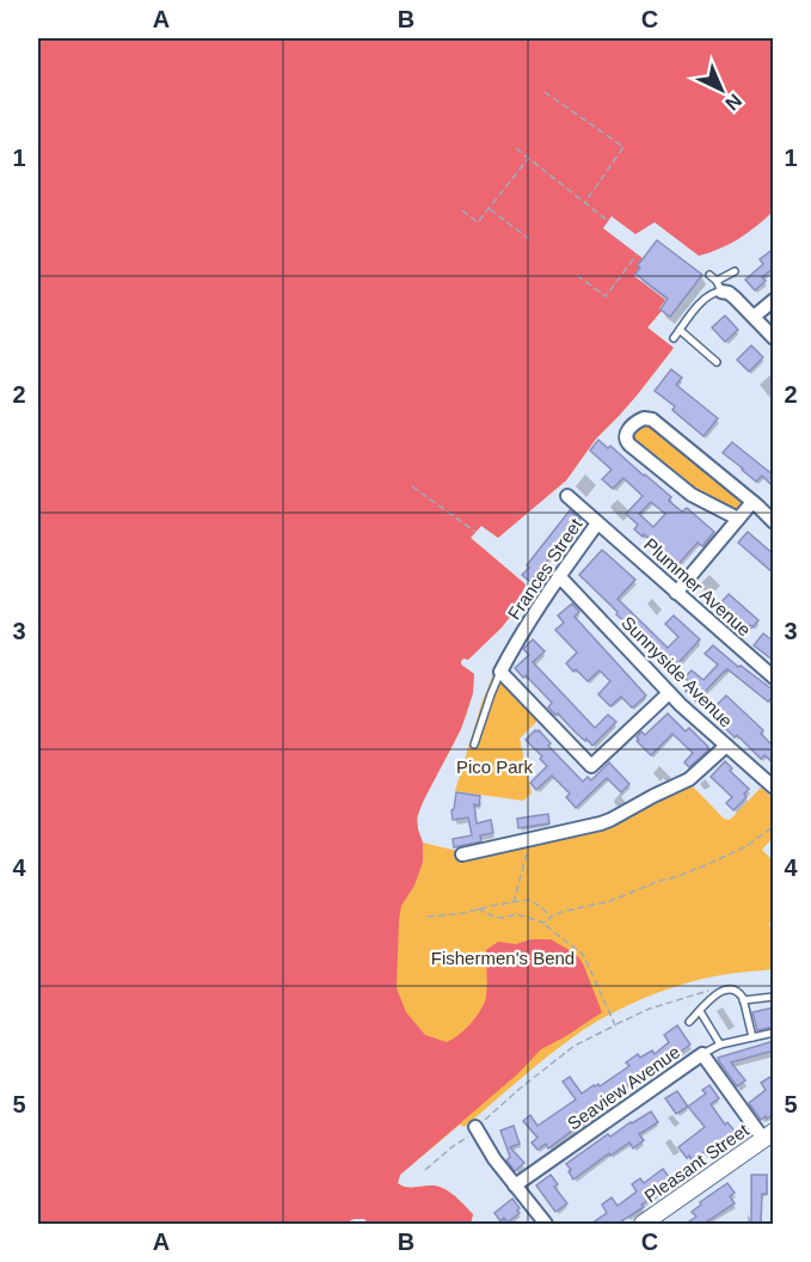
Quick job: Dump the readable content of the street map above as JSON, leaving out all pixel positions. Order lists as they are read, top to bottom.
{
  "streets": {
    "main road": ["Pleasant Street"],
    "street": [
      "Frances Street",
      "Plummer Avenue",
      "Sunnyside Avenue",
      "Seaview Avenue"
    ]
  },
  "crossings": [
    ["Frances Street", "Plummer Avenue"],
    ["Frances Street", "Sunnyside Avenue"],
    ["Seaview Avenue", "Pleasant Street"]
  ],
  "parks": ["Pico Park", "Fishermen's Bend"],
  "north": "bottom right",
  "grid": {
    "columns": ["A", "B", "C"],
    "rows": [
      "1",
      "2",
      "3",
      "4",
      "5"
    ]
  }
}
